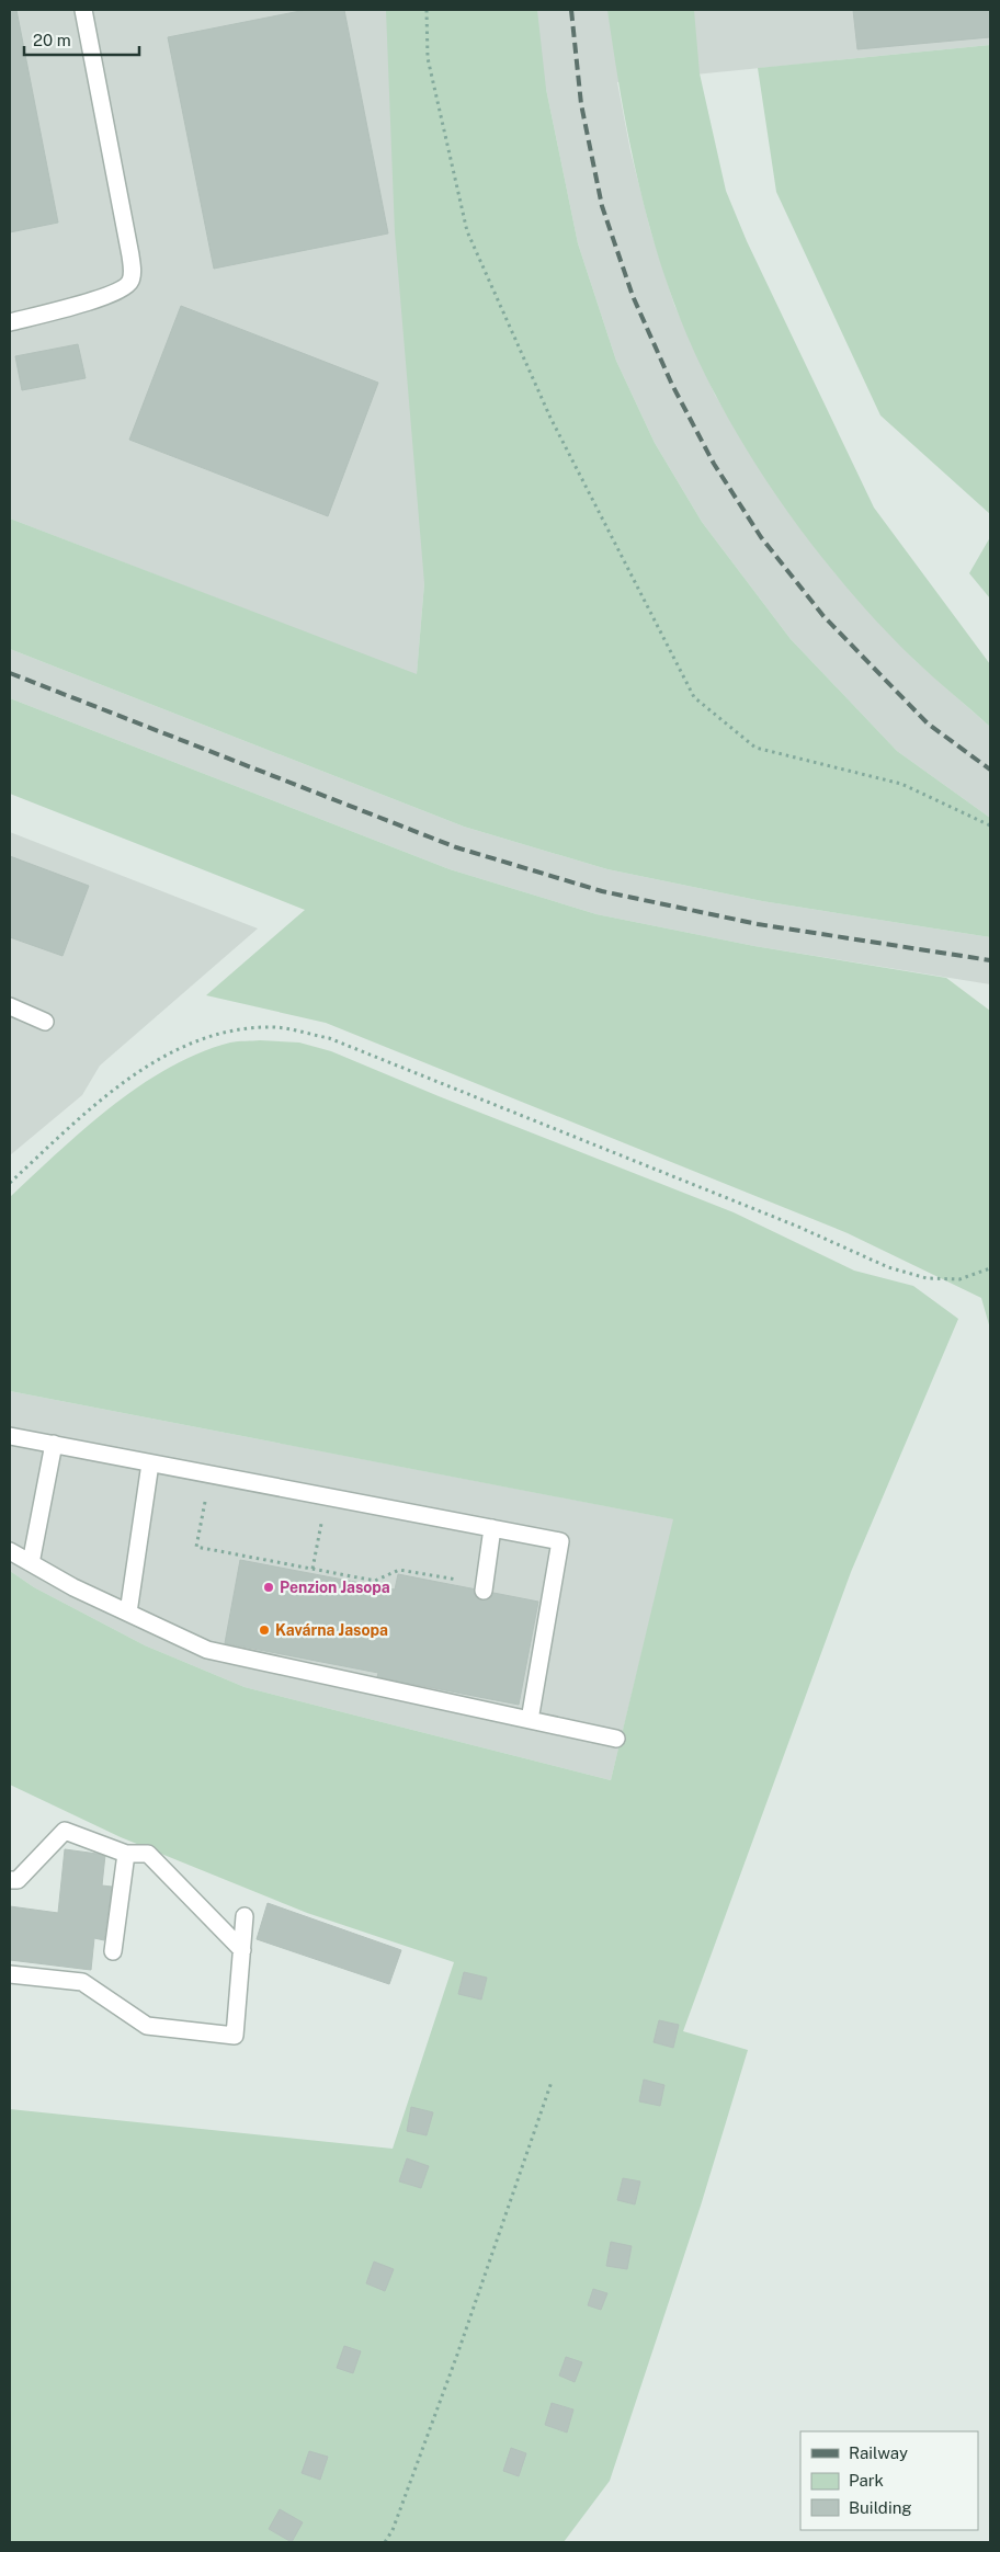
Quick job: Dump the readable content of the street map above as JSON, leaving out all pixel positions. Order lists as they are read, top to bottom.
{
  "places": ["Penzion Jasopa", "Kavárna Jasopa"],
  "legend": ["Railway", "Park", "Building"],
  "scale_bar": "20 m"
}
